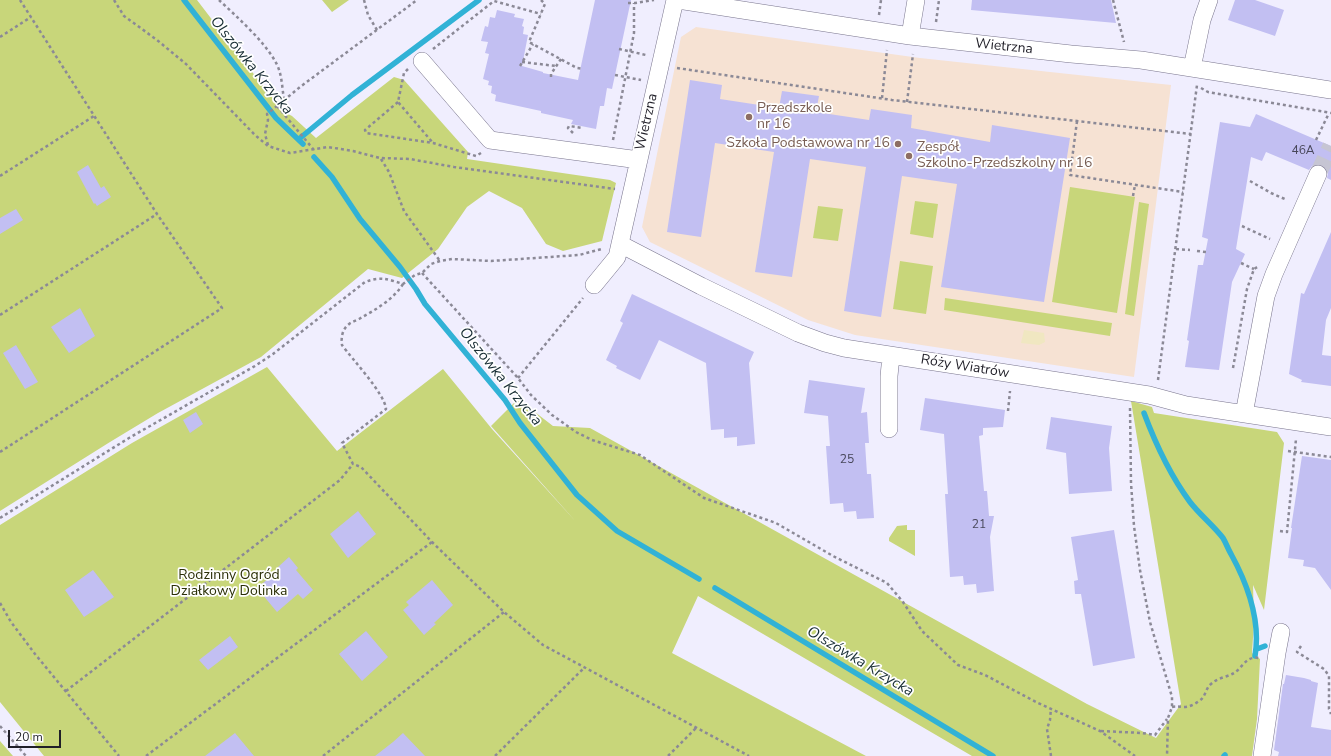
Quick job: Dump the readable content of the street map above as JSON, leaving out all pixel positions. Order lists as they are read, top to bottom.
{
  "streets": {
    "street": ["Wietrzna", "Róży Wiatrów"]
  },
  "crossings": [
    ["Wietrzna", "Róży Wiatrów"]
  ],
  "water": ["Olszówka Krzycka"],
  "parks": ["Rodzinny Ogród Działkowy Dolinka"],
  "places": ["Przedszkole nr 16", "Szkoła Podstawowa nr 16", "Zespół Szkolno-Przedszkolny nr 16"],
  "house_numbers": ["46A", "25", "21"],
  "scale_bar": "20 m"
}
